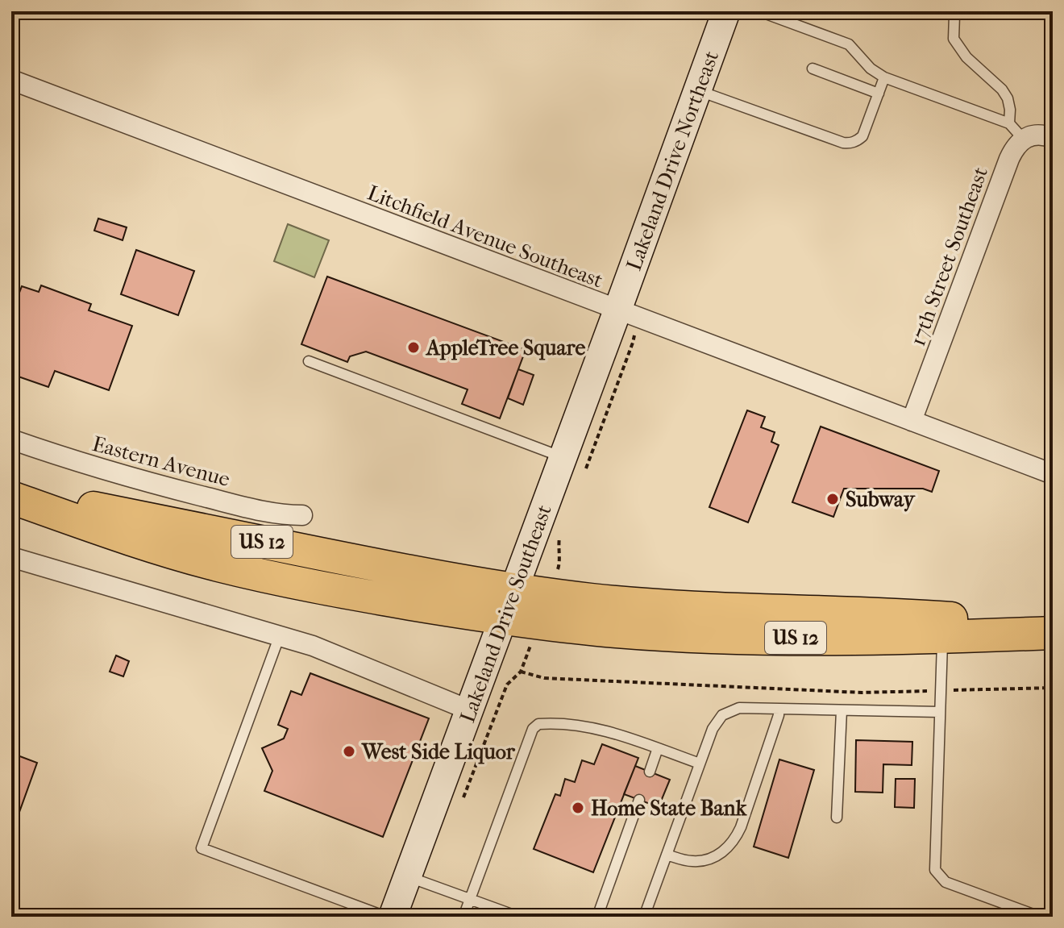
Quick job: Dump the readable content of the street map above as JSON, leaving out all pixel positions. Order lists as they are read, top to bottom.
{
  "streets": {
    "highway": ["US 12"],
    "main road": ["Lakeland Drive Northeast", "Lakeland Drive Southeast"],
    "street": ["Litchfield Avenue Southeast", "17th Street Southeast", "Eastern Avenue"]
  },
  "crossings": [
    ["Lakeland Drive Northeast", "Litchfield Avenue Southeast"],
    ["Lakeland Drive Northeast", "Lakeland Drive Southeast"],
    ["Litchfield Avenue Southeast", "17th Street Southeast"],
    ["Litchfield Avenue Southeast", "Lakeland Drive Southeast"],
    ["US 12", "Lakeland Drive Southeast"]
  ],
  "places": [
    "AppleTree Square",
    "Subway",
    "West Side Liquor",
    "Home State Bank"
  ]
}
